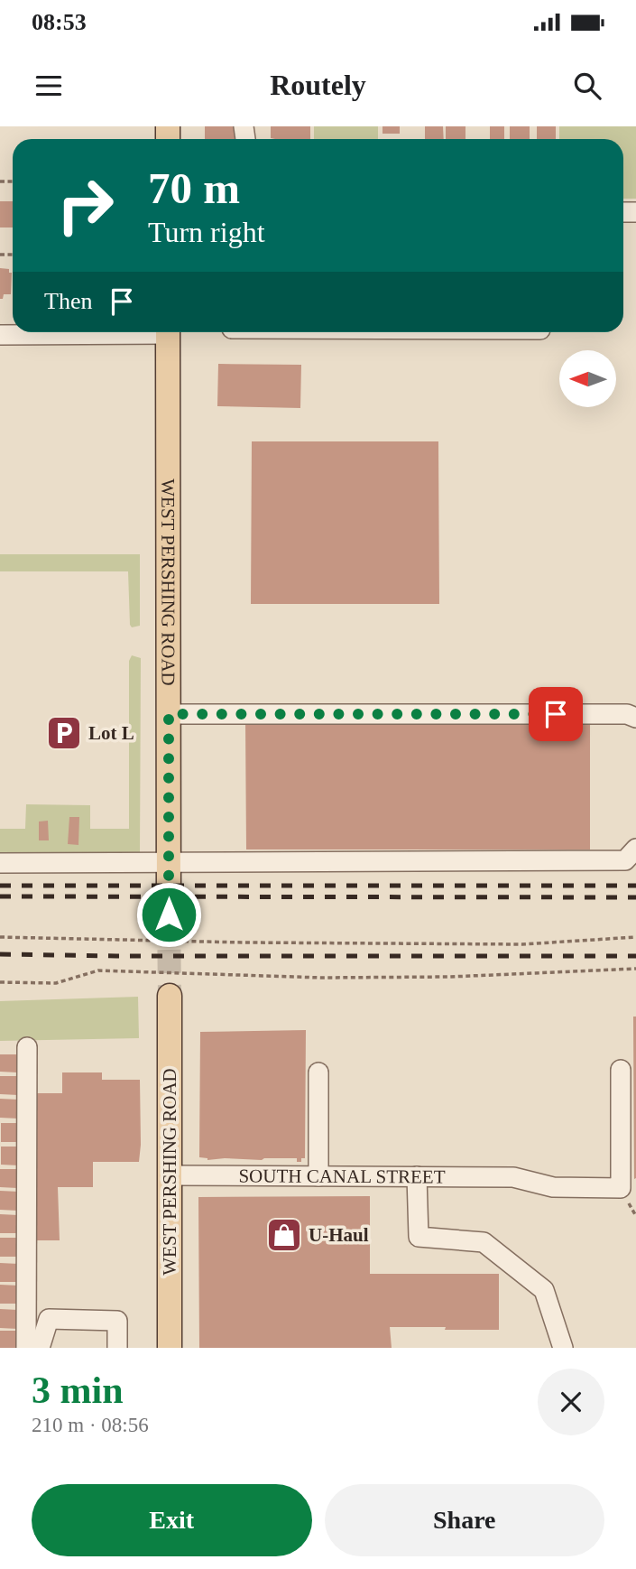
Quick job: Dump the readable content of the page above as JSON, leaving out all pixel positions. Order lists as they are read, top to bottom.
{
  "streets": {
    "main road": ["WEST PERSHING ROAD"],
    "street": ["SOUTH CANAL STREET"]
  },
  "crossings": [
    ["WEST PERSHING ROAD", "SOUTH CANAL STREET"]
  ],
  "places": {
    "parking": ["Lot L"],
    "shop": ["U-Haul"]
  },
  "north": "left",
  "page": {
    "status": "08:53",
    "header": "Routely",
    "turn": ["70 m", "Turn right"],
    "then": "Then",
    "heading": ["3 min", "210 m · 08:56"],
    "buttons": ["Exit", "Share"]
  }
}
